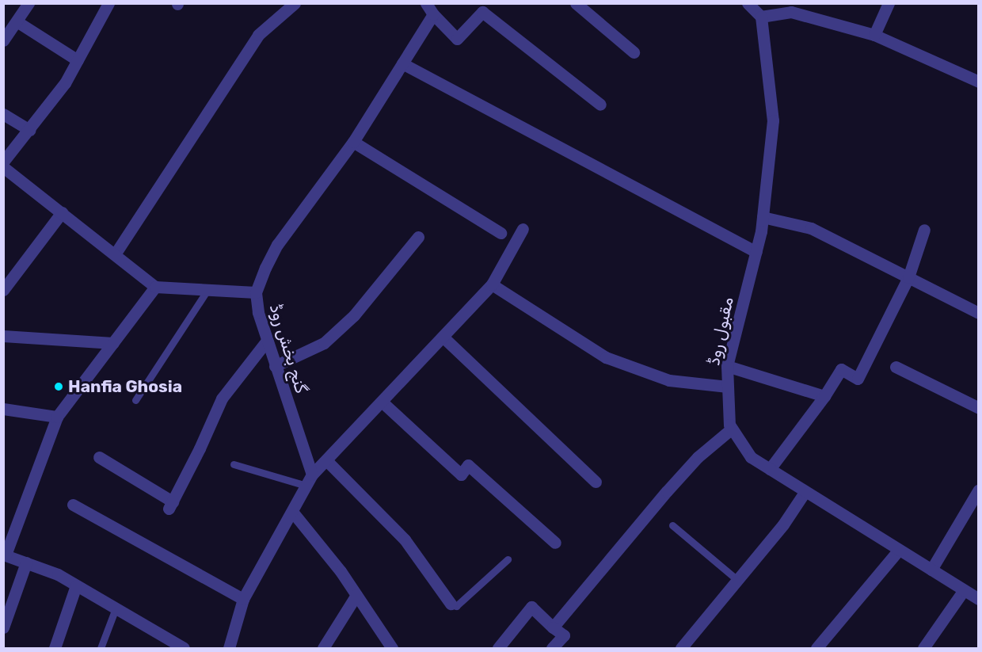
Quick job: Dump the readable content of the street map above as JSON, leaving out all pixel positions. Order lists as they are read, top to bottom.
{
  "streets": {
    "street": ["مقبول روڈ", "گنج بخش روڈ"]
  },
  "places": ["Hanfia Ghosia"]
}
